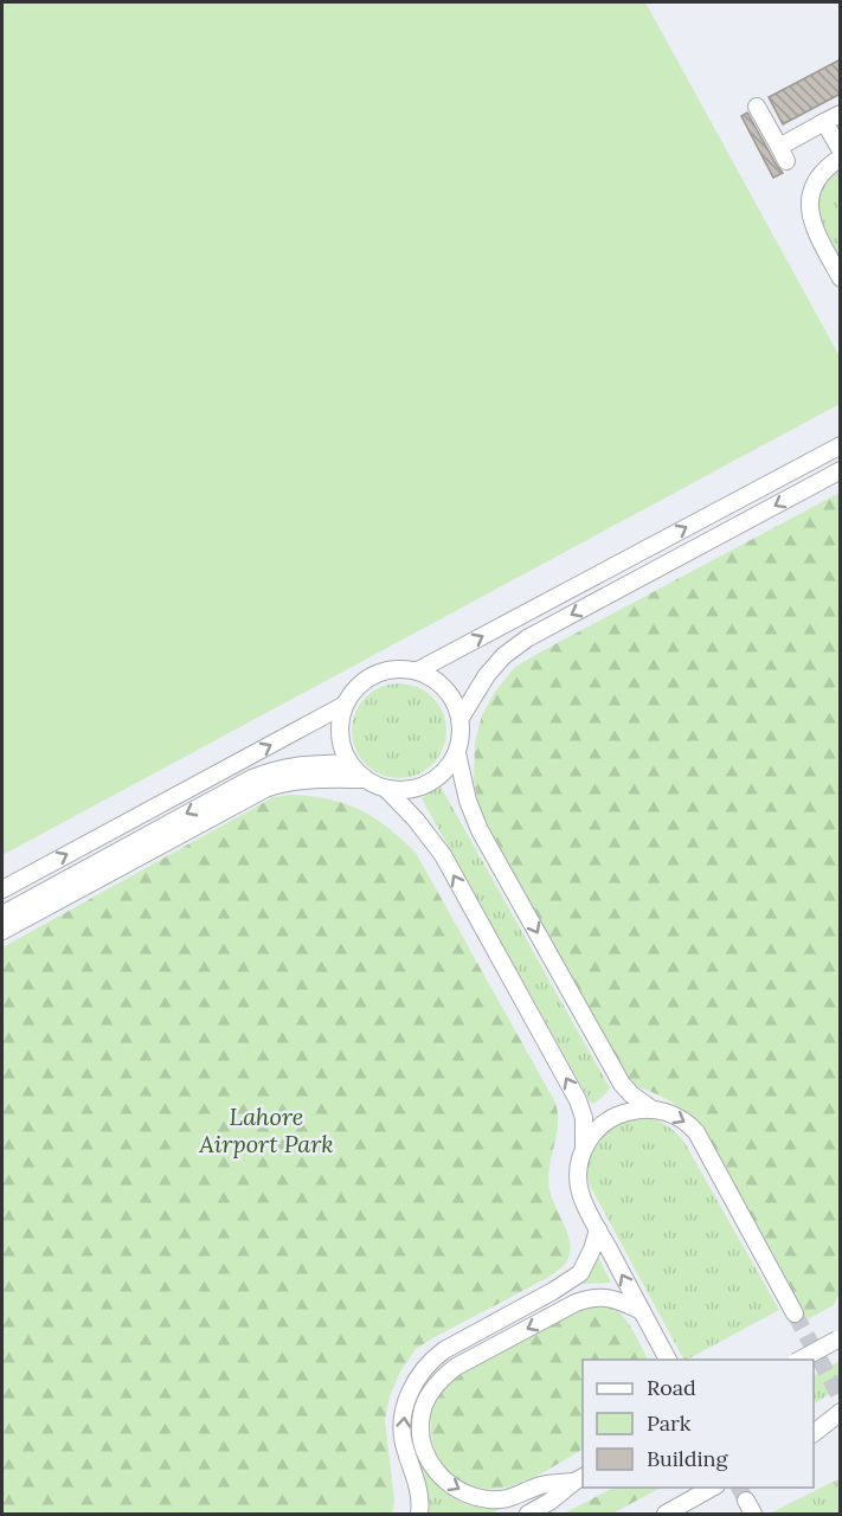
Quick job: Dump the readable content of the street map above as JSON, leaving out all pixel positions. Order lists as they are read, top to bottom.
{
  "parks": ["Lahore Airport Park"],
  "legend": ["Road", "Park", "Building"]
}
